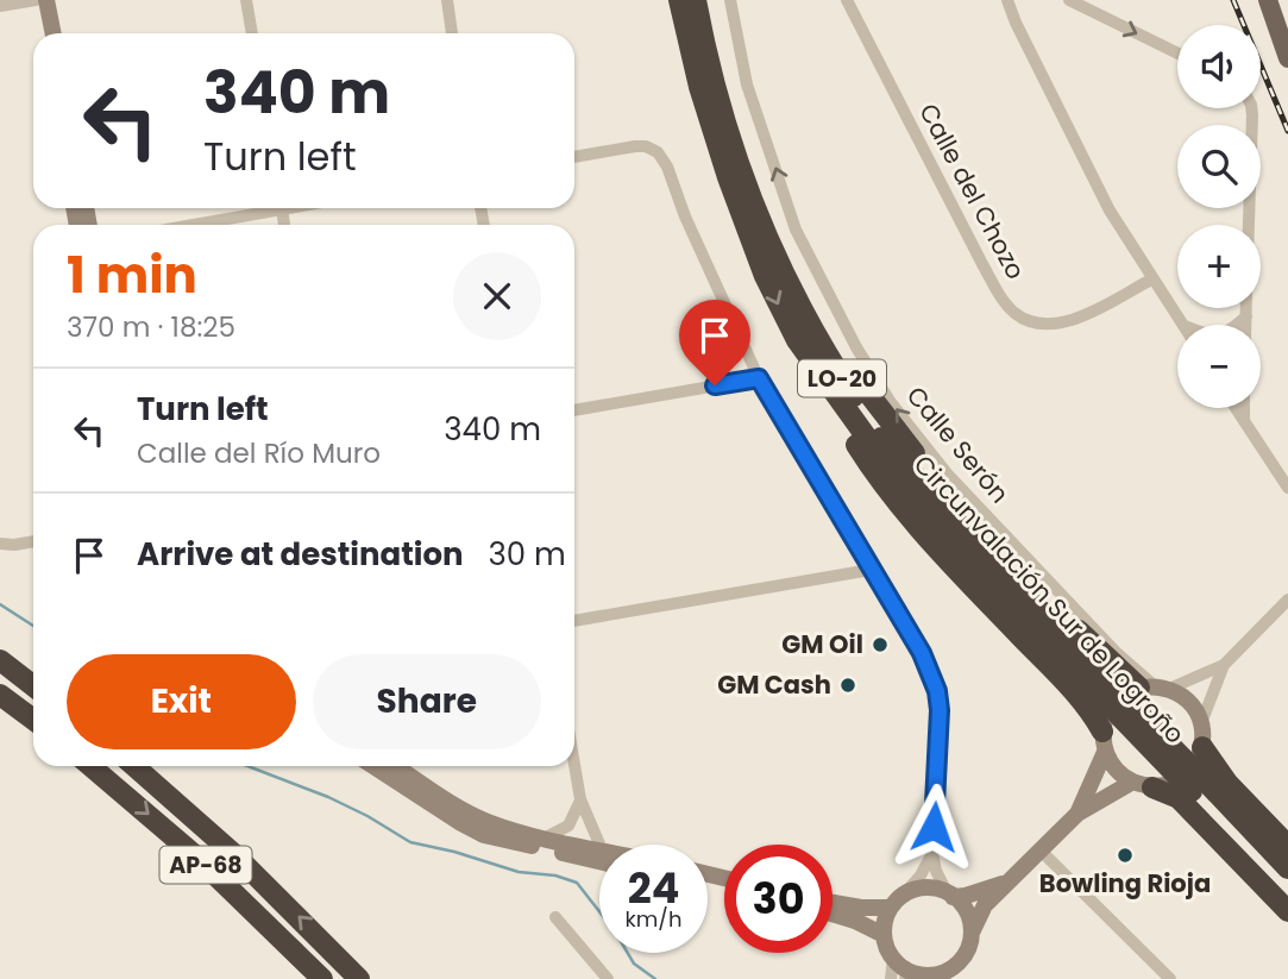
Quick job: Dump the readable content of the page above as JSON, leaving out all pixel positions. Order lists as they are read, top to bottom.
{
  "streets": {
    "highway": ["LO-20", "Circunvalación Sur de Logroño", "AP-68"],
    "street": ["Calle del Chozo", "Calle Serón"]
  },
  "crossings": [
    ["Calle Serón", "Circunvalación Sur de Logroño"]
  ],
  "one_way": ["Calle Serón"],
  "places": ["GM Oil", "GM Cash", "Bowling Rioja"],
  "page": {
    "map_buttons": ["+", "−"],
    "turn": ["340 m", "Turn left"],
    "heading": ["1 min", "370 m · 18:25"],
    "list": [
      {
        "name": "Turn left",
        "note": "Calle del Río Muro",
        "value": "340 m"
      },
      {
        "name": "Arrive at destination",
        "value": "30 m"
      }
    ],
    "buttons": ["Exit", "Share"],
    "speed": "24 km/h",
    "limit": "30"
  }
}
